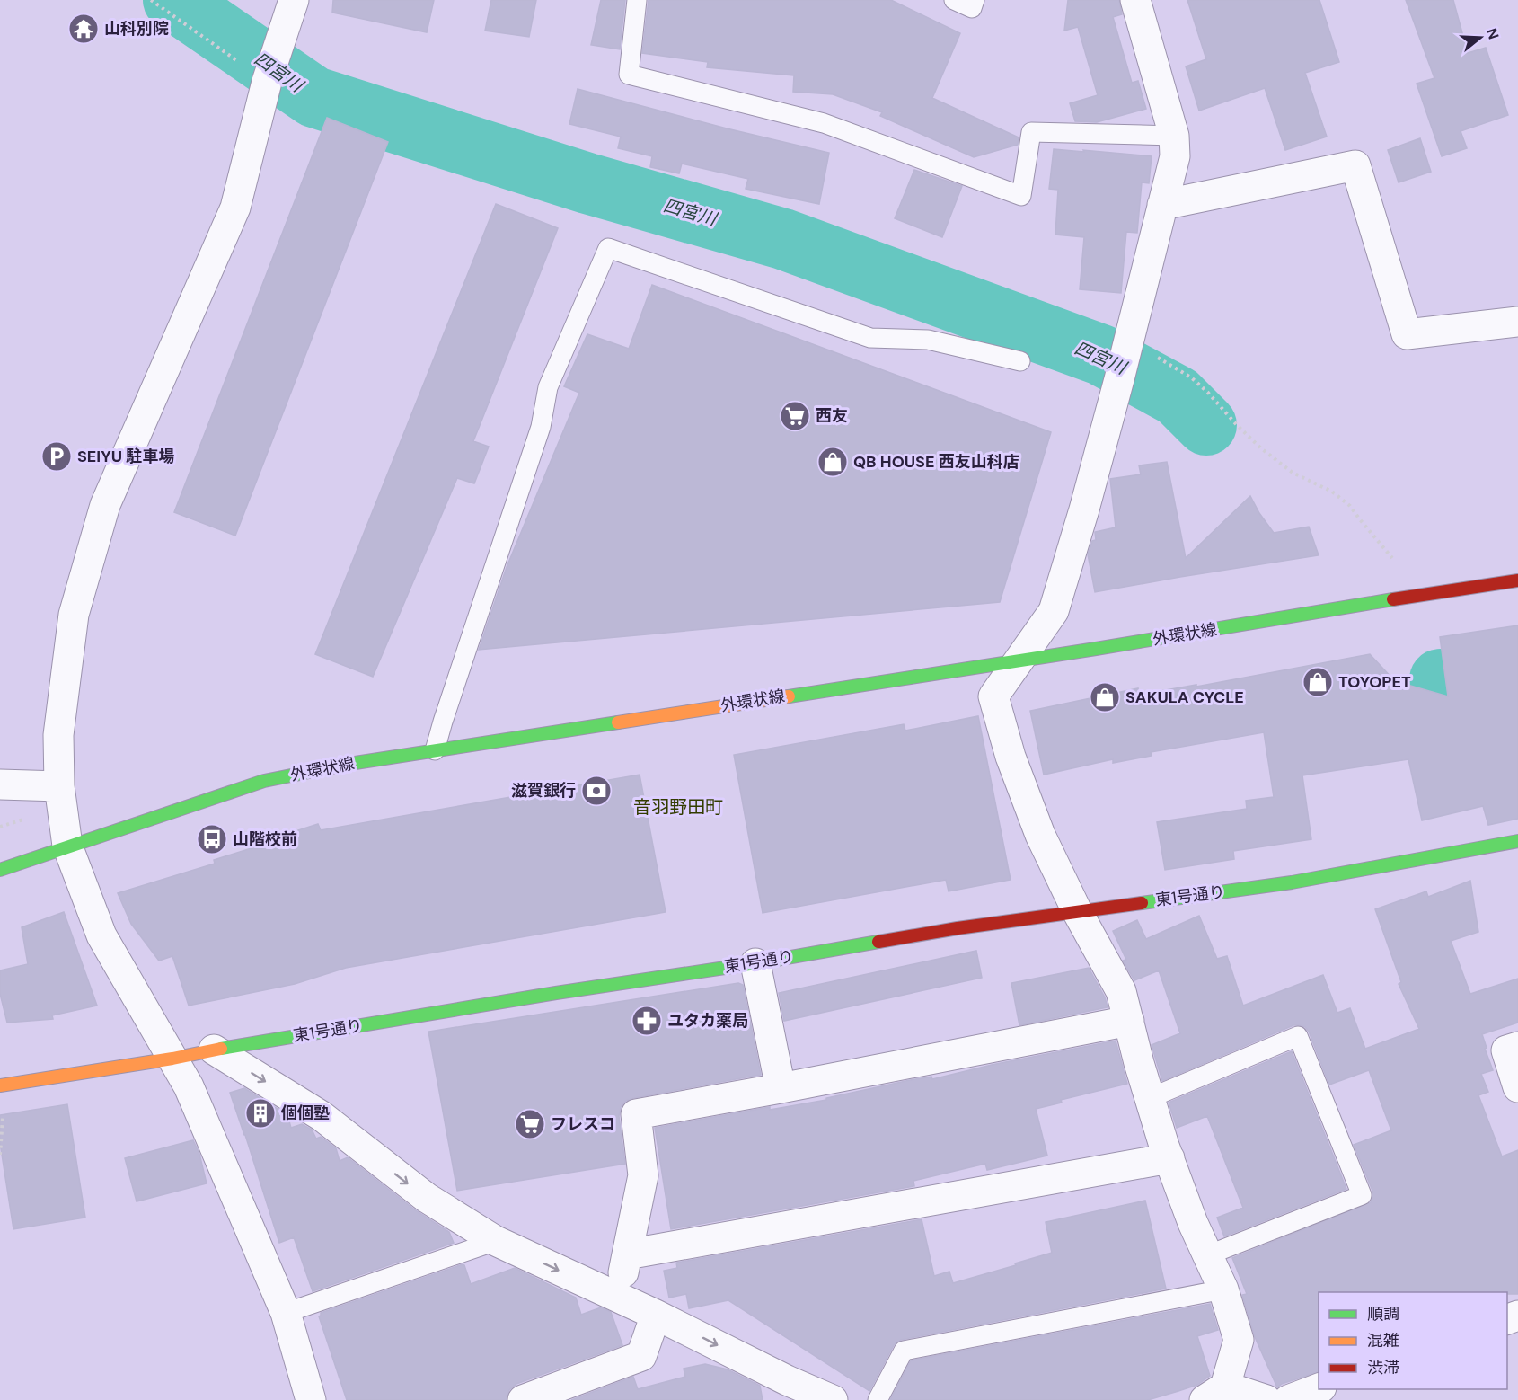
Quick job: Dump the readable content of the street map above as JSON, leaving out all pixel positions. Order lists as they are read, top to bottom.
{
  "streets": {
    "street": ["外環状線", "東1号通り"]
  },
  "districts": ["音羽野田町"],
  "water": ["四宮川"],
  "places": {
    "temple": ["山科別院"],
    "supermarket": ["西友", "フレスコ"],
    "parking": ["SEIYU 駐車場"],
    "shop": ["QB HOUSE 西友山科店", "TOYOPET", "SAKULA CYCLE"],
    "bank": ["滋賀銀行"],
    "bus stop": ["山階校前"],
    "pharmacy": ["ユタカ薬局"],
    "building": ["個個塾"]
  },
  "legend": ["順調", "混雑", "渋滞"],
  "north": "right"
}
